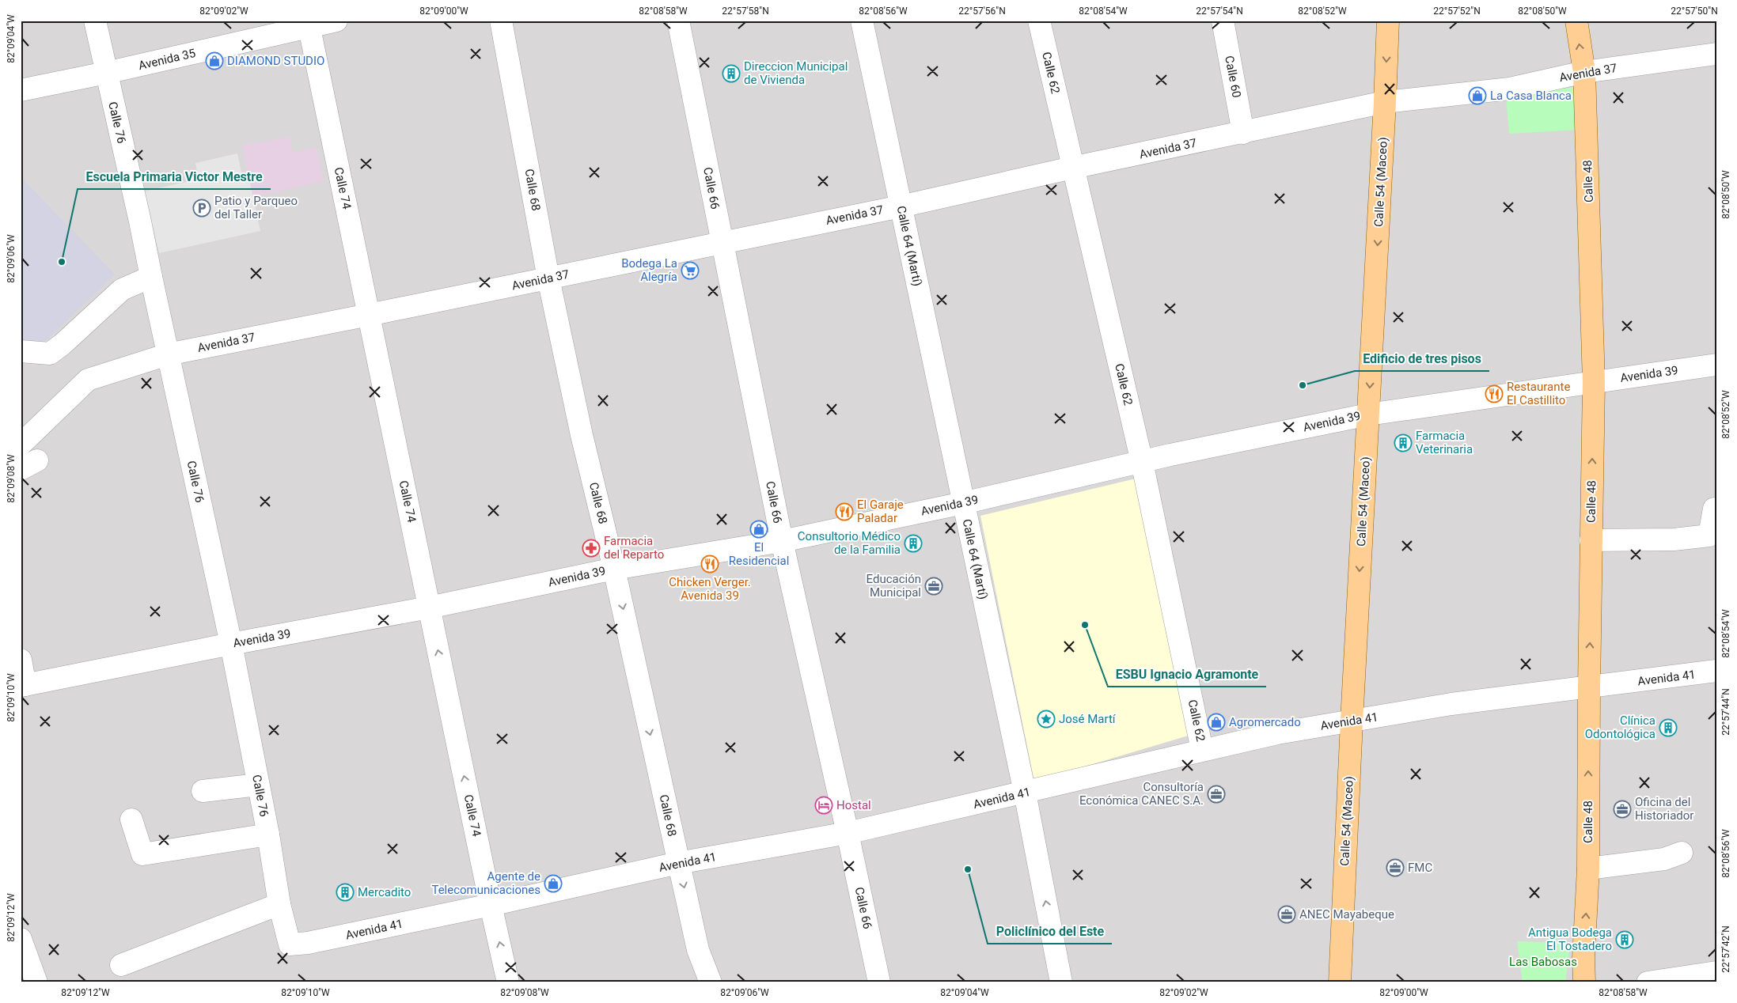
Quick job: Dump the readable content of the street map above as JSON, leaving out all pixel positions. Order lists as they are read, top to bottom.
{
  "streets": {
    "main road": ["Calle 48", "Calle 54 (Maceo)"],
    "street": [
      "Avenida 35",
      "Calle 62",
      "Avenida 37",
      "Calle 60",
      "Calle 76",
      "Calle 74",
      "Calle 66",
      "Calle 68",
      "Calle 64 (Martí)",
      "Avenida 39",
      "Avenida 41"
    ]
  },
  "crossings": [
    ["Avenida 35", "Calle 76"],
    ["Avenida 35", "Calle 74"],
    ["Calle 62", "Avenida 37"],
    ["Calle 62", "Avenida 39"],
    ["Calle 62", "Avenida 41"],
    ["Avenida 37", "Calle 60"],
    ["Avenida 37", "Calle 76"],
    ["Avenida 37", "Calle 48"],
    ["Avenida 37", "Calle 54 (Maceo)"],
    ["Avenida 37", "Calle 74"],
    ["Avenida 37", "Calle 66"],
    ["Avenida 37", "Calle 68"],
    ["Avenida 37", "Calle 64 (Martí)"],
    ["Calle 76", "Avenida 39"],
    ["Calle 76", "Avenida 41"],
    ["Calle 48", "Avenida 39"],
    ["Calle 48", "Avenida 41"],
    ["Calle 54 (Maceo)", "Avenida 39"],
    ["Calle 54 (Maceo)", "Avenida 41"],
    ["Calle 74", "Avenida 39"],
    ["Calle 74", "Avenida 41"],
    ["Calle 66", "Avenida 39"],
    ["Calle 66", "Avenida 41"],
    ["Calle 68", "Avenida 39"],
    ["Calle 68", "Avenida 41"],
    ["Calle 64 (Martí)", "Avenida 39"],
    ["Calle 64 (Martí)", "Avenida 41"]
  ],
  "one_way": [
    "Calle 48",
    "Calle 54 (Maceo)",
    "Calle 74",
    "Calle 68"
  ],
  "parks": ["Las Babosas"],
  "places": {
    "shop": [
      "DIAMOND STUDIO",
      "La Casa Blanca",
      "El Residencial",
      "Agromercado",
      "Agente de Telecomunicaciones"
    ],
    "building": [
      "Direccion Municipal de Vivienda",
      "Farmacia Veterinaria",
      "Consultorio Médico de la Familia",
      "Clínica Odontológica",
      "Mercadito",
      "Antigua Bodega El Tostadero"
    ],
    "parking": ["Patio y Parqueo del Taller"],
    "other": [
      "Escuela Primaria Victor Mestre",
      "Edificio de tres pisos",
      "ESBU Ignacio Agramonte",
      "Policlínico del Este"
    ],
    "supermarket": ["Bodega La Alegría"],
    "restaurant": ["Restaurante El Castillito", "El Garaje Paladar", "Chicken Verger. Avenida 39"],
    "pharmacy": ["Farmacia del Reparto"],
    "office": [
      "Educación Municipal",
      "Consultoría Económica CANEC S.A.",
      "Oficina del Historiador",
      "FMC",
      "ANEC Mayabeque"
    ],
    "place": ["José Martí"],
    "hotel": ["Hostal"]
  },
  "coordinates": [
    "82°09'02\"W",
    "82°09'00\"W",
    "82°08'58\"W",
    "22°57'58\"N",
    "82°08'56\"W",
    "22°57'56\"N",
    "82°08'54\"W",
    "22°57'54\"N",
    "82°08'52\"W",
    "22°57'52\"N",
    "82°08'50\"W",
    "22°57'50\"N",
    "82°09'04\"W",
    "82°09'06\"W",
    "82°09'08\"W",
    "82°09'10\"W",
    "22°57'44\"N",
    "82°09'12\"W",
    "22°57'42\"N"
  ]
}
